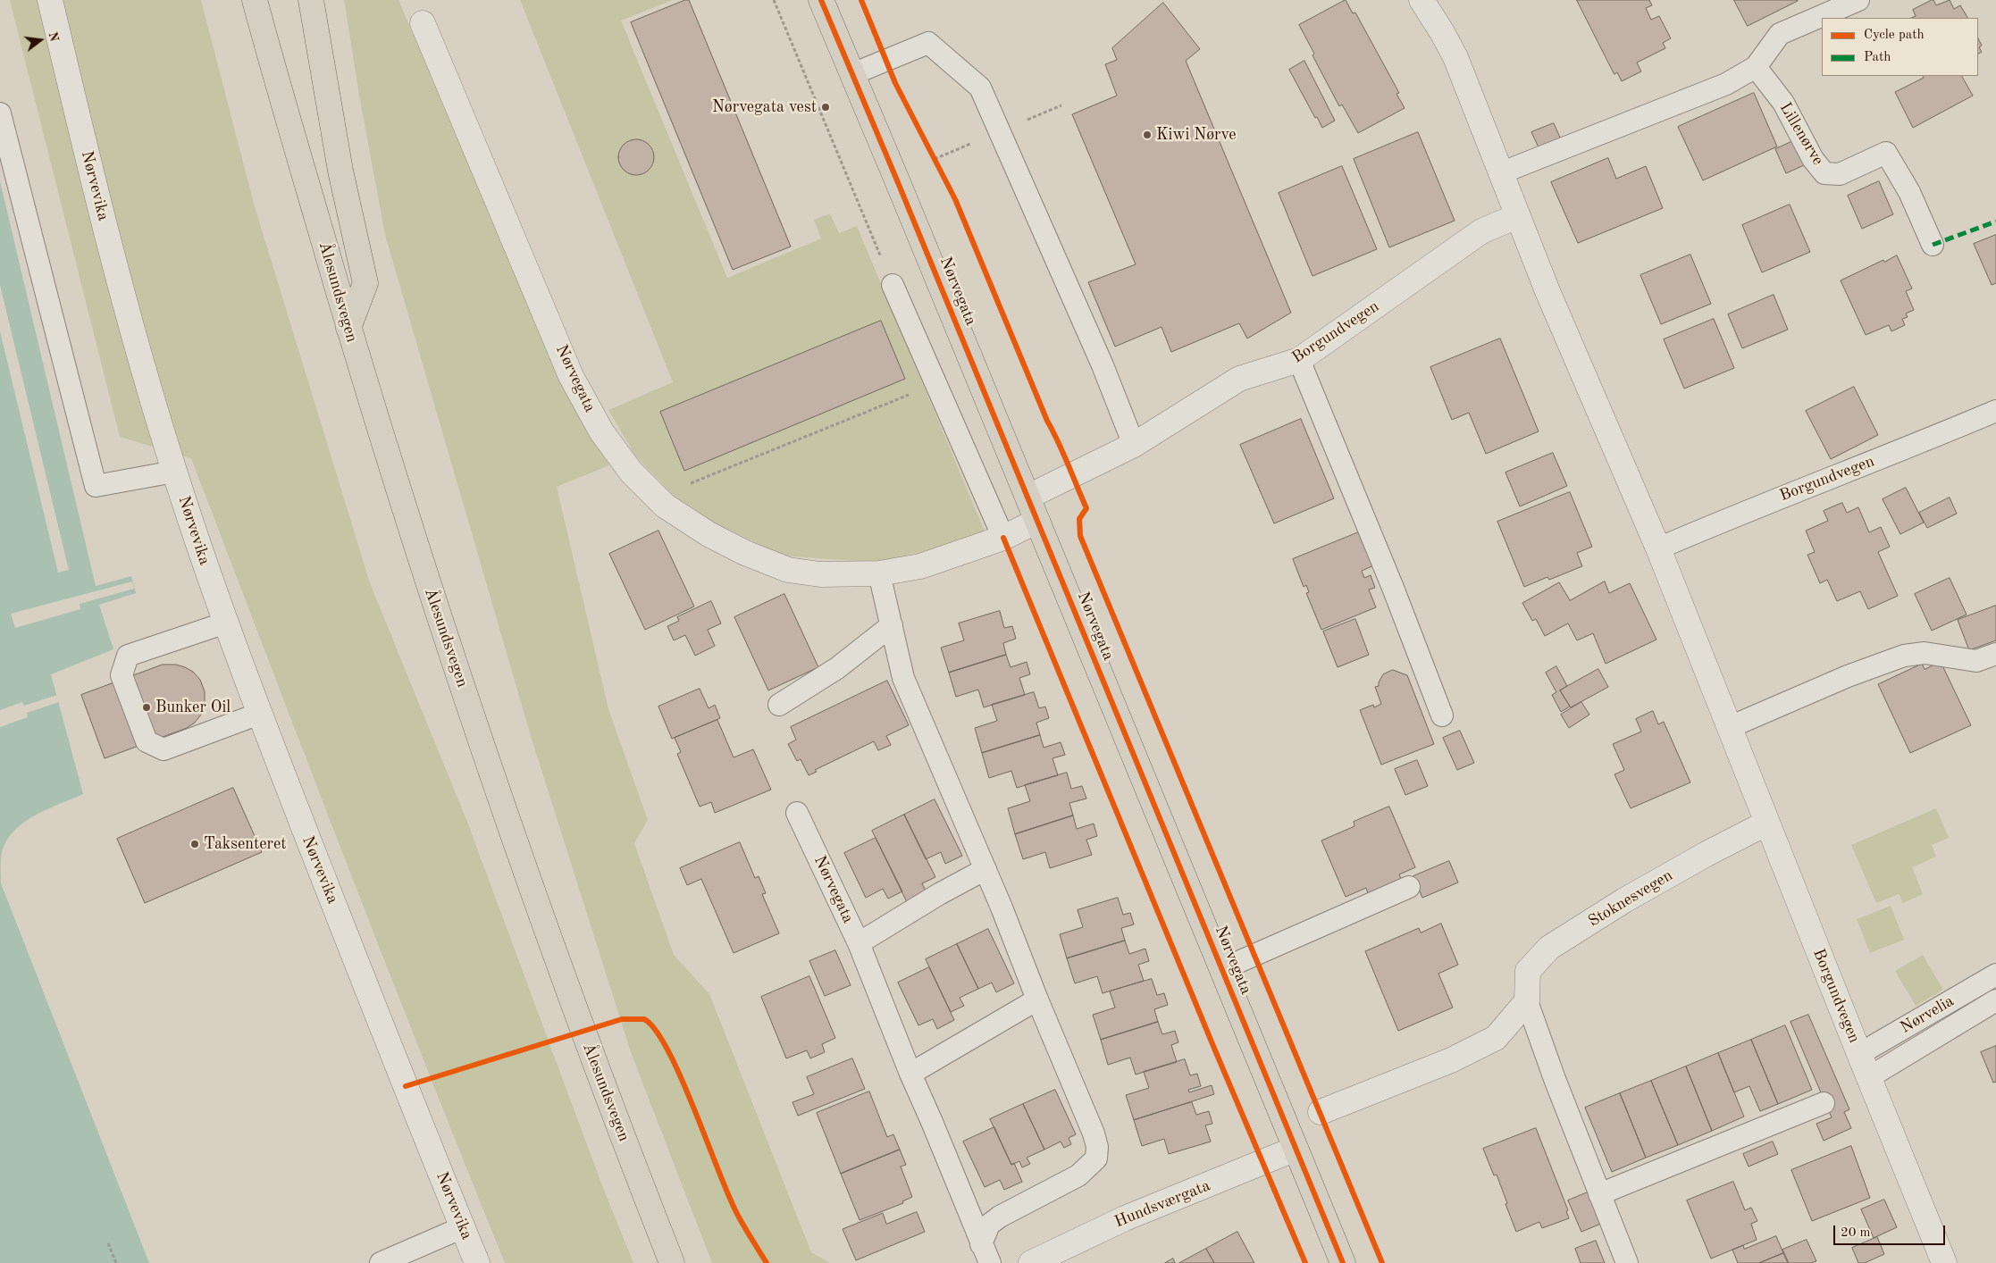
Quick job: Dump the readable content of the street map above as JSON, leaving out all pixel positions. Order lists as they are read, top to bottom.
{
  "streets": {
    "main road": ["Nørvegata", "Ålesundsvegen"],
    "street": [
      "Nørvevika",
      "Borgundvegen",
      "Stoknesvegen",
      "Hundsværgata"
    ],
    "lane": ["Lillenørve", "Nørvelia"]
  },
  "crossings": [
    ["Nørvegata", "Borgundvegen"],
    ["Nørvegata", "Hundsværgata"],
    ["Borgundvegen", "Stoknesvegen"],
    ["Borgundvegen", "Nørvelia"]
  ],
  "places": [
    "Nørvegata vest",
    "Kiwi Nørve",
    "Bunker Oil",
    "Taksenteret"
  ],
  "legend": ["Cycle path", "Path"],
  "scale_bar": "20 m",
  "north": "right"
}
